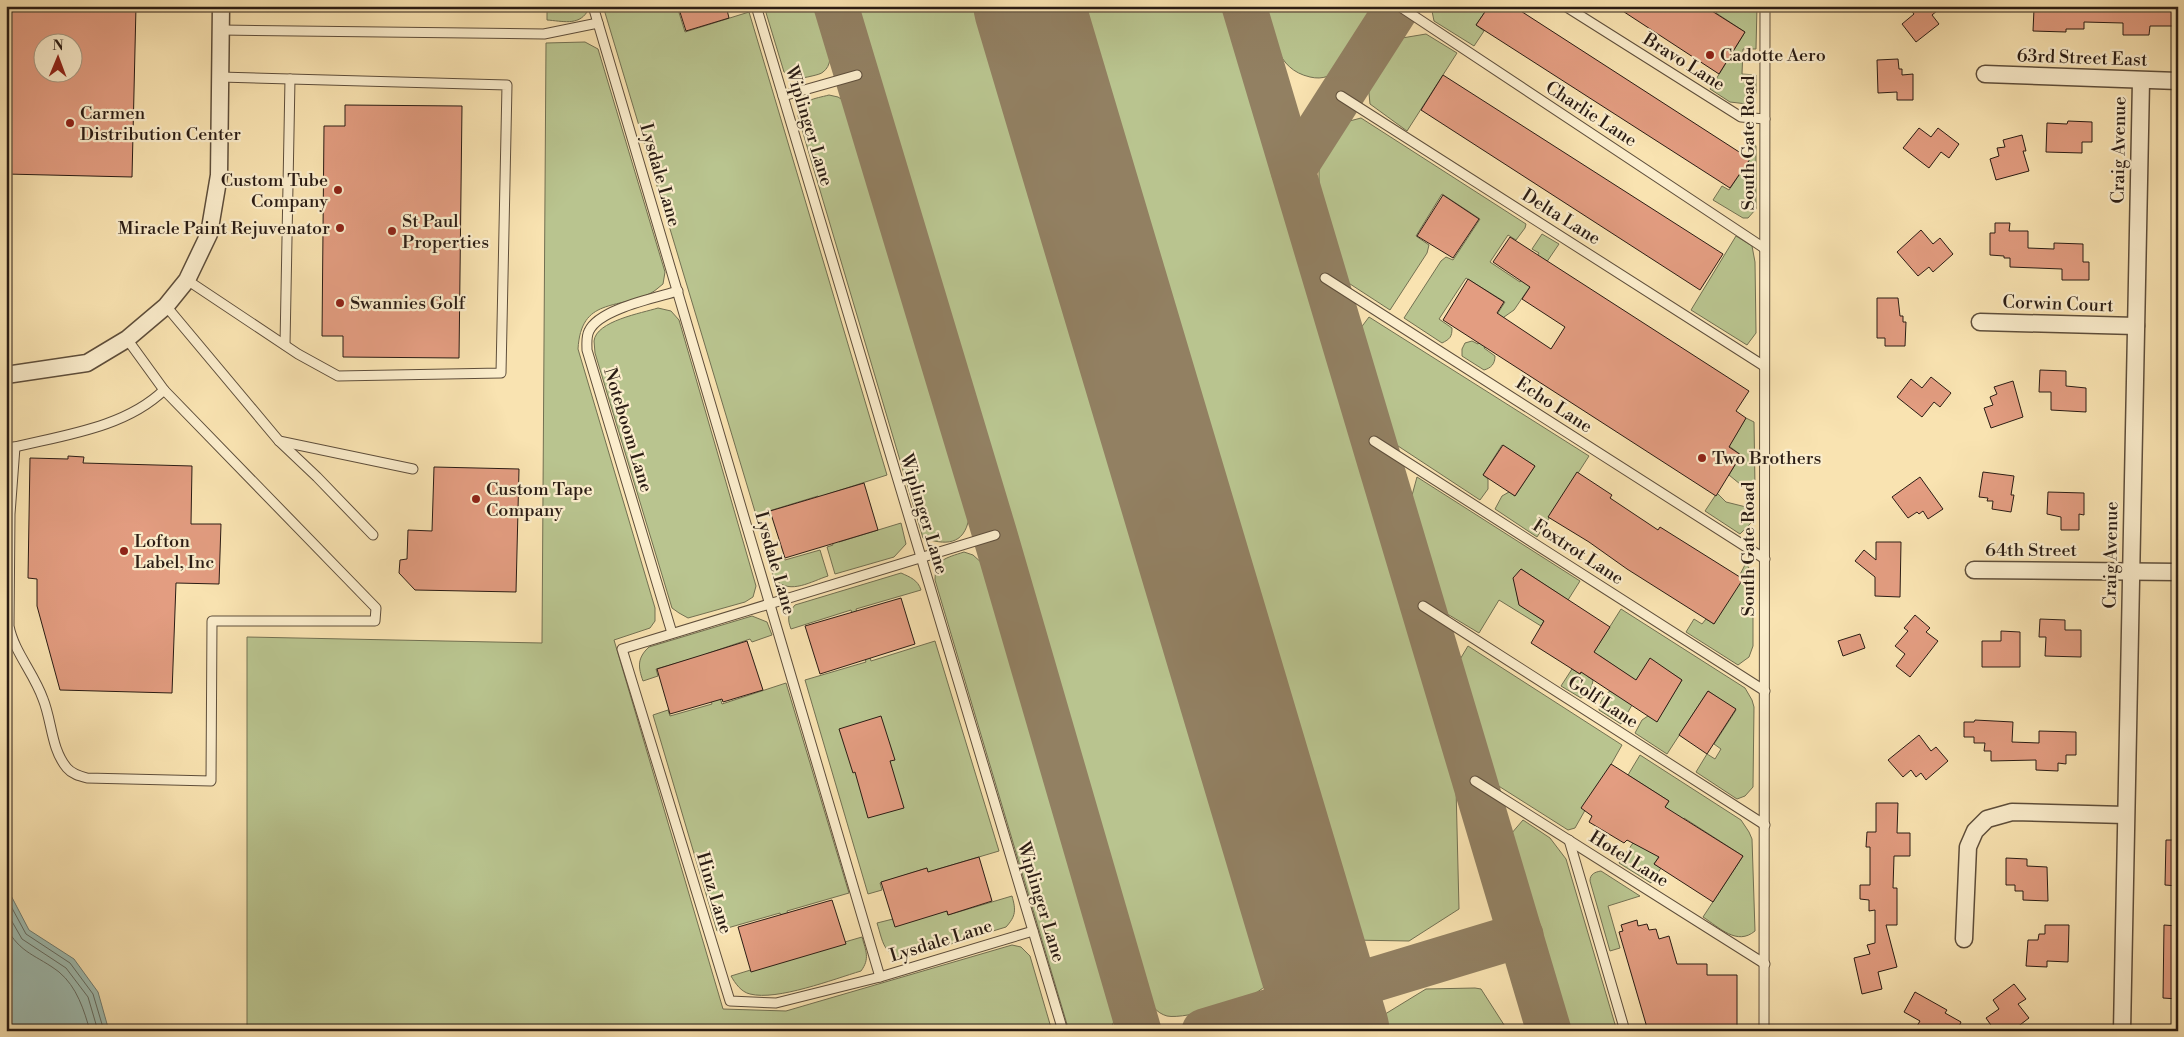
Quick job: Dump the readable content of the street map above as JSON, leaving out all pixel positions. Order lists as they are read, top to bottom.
{
  "streets": {
    "street": [
      "63rd Street East",
      "Craig Avenue",
      "Corwin Court",
      "64th Street"
    ],
    "lane": [
      "Bravo Lane",
      "Charlie Lane",
      "Wiplinger Lane",
      "South Gate Road",
      "Lysdale Lane",
      "Delta Lane",
      "Echo Lane",
      "Noteboom Lane",
      "Foxtrot Lane",
      "Golf Lane",
      "Hotel Lane",
      "Hinz Lane"
    ]
  },
  "crossings": [
    ["63rd Street East", "Craig Avenue"],
    ["Bravo Lane", "South Gate Road"],
    ["Charlie Lane", "South Gate Road"],
    ["Wiplinger Lane", "Lysdale Lane"],
    ["South Gate Road", "Delta Lane"],
    ["South Gate Road", "Echo Lane"],
    ["South Gate Road", "Foxtrot Lane"],
    ["South Gate Road", "Golf Lane"],
    ["South Gate Road", "Hotel Lane"],
    ["Craig Avenue", "Corwin Court"],
    ["Craig Avenue", "64th Street"],
    ["Lysdale Lane", "Noteboom Lane"],
    ["Lysdale Lane", "Hinz Lane"],
    ["Noteboom Lane", "Hinz Lane"]
  ],
  "places": [
    "Cadotte Aero",
    "Carmen Distribution Center",
    "Custom Tube Company",
    "Miracle Paint Rejuvenator",
    "St Paul Properties",
    "Swannies Golf",
    "Two Brothers",
    "Custom Tape Company",
    "Lofton Label, Inc"
  ],
  "north": "top"
}
